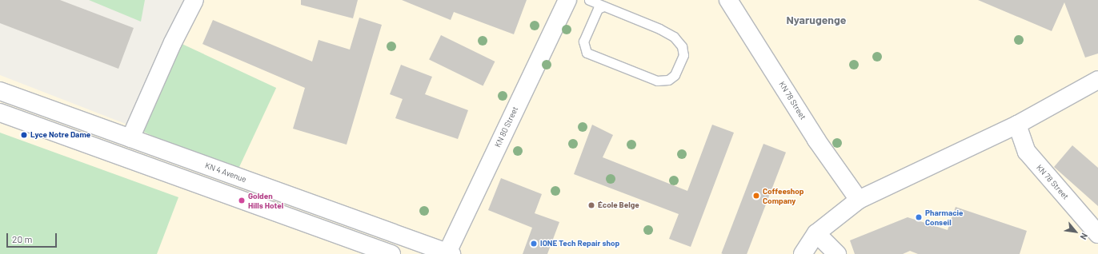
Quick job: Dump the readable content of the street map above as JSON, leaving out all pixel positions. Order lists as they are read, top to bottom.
{
  "streets": {
    "street": ["KN 78 Street", "KN 80 Street", "KN 4 Avenue"]
  },
  "crossings": [
    ["KN 80 Street", "KN 4 Avenue"]
  ],
  "districts": ["Nyarugenge"],
  "places": [
    "Lyce Notre Dame",
    "Coffeeshop Company",
    "Golden Hills Hotel",
    "École Belge",
    "Pharmacie Conseil",
    "IONE Tech Repair shop"
  ],
  "scale_bar": "20 m",
  "north": "bottom right"
}
